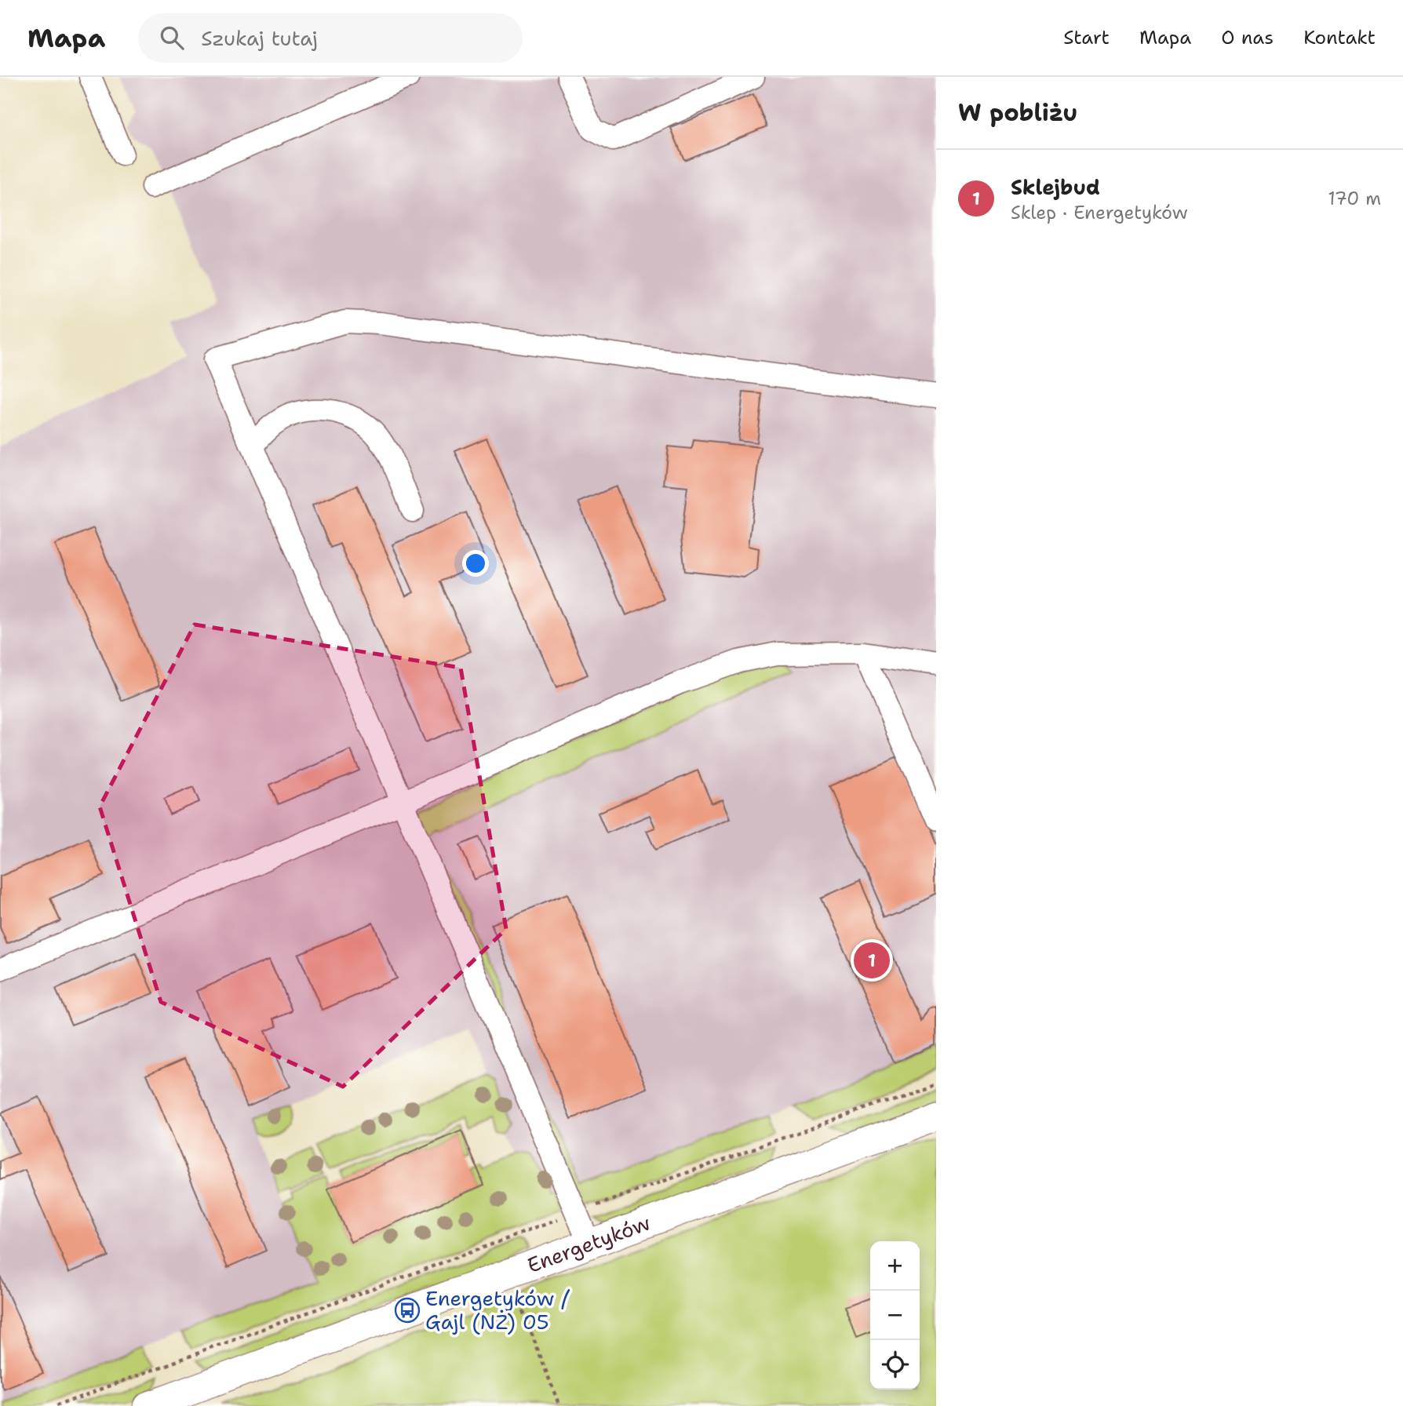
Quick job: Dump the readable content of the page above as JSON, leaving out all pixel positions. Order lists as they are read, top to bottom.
{
  "streets": {
    "main road": ["Energetyków"]
  },
  "places": {
    "bus stop": ["Energetyków / Gajl (NŻ) 05"]
  },
  "page": {
    "header": "Mapa",
    "search": "Szukaj tutaj",
    "nav": [
      "Start",
      "Mapa",
      "O nas",
      "Kontakt"
    ],
    "heading": "W pobliżu",
    "list": [
      {
        "mark": "1",
        "name": "Sklejbud",
        "note": "Sklep · Energetyków",
        "value": "170 m"
      }
    ],
    "pins": "1",
    "map_buttons": ["+", "−"]
  }
}
